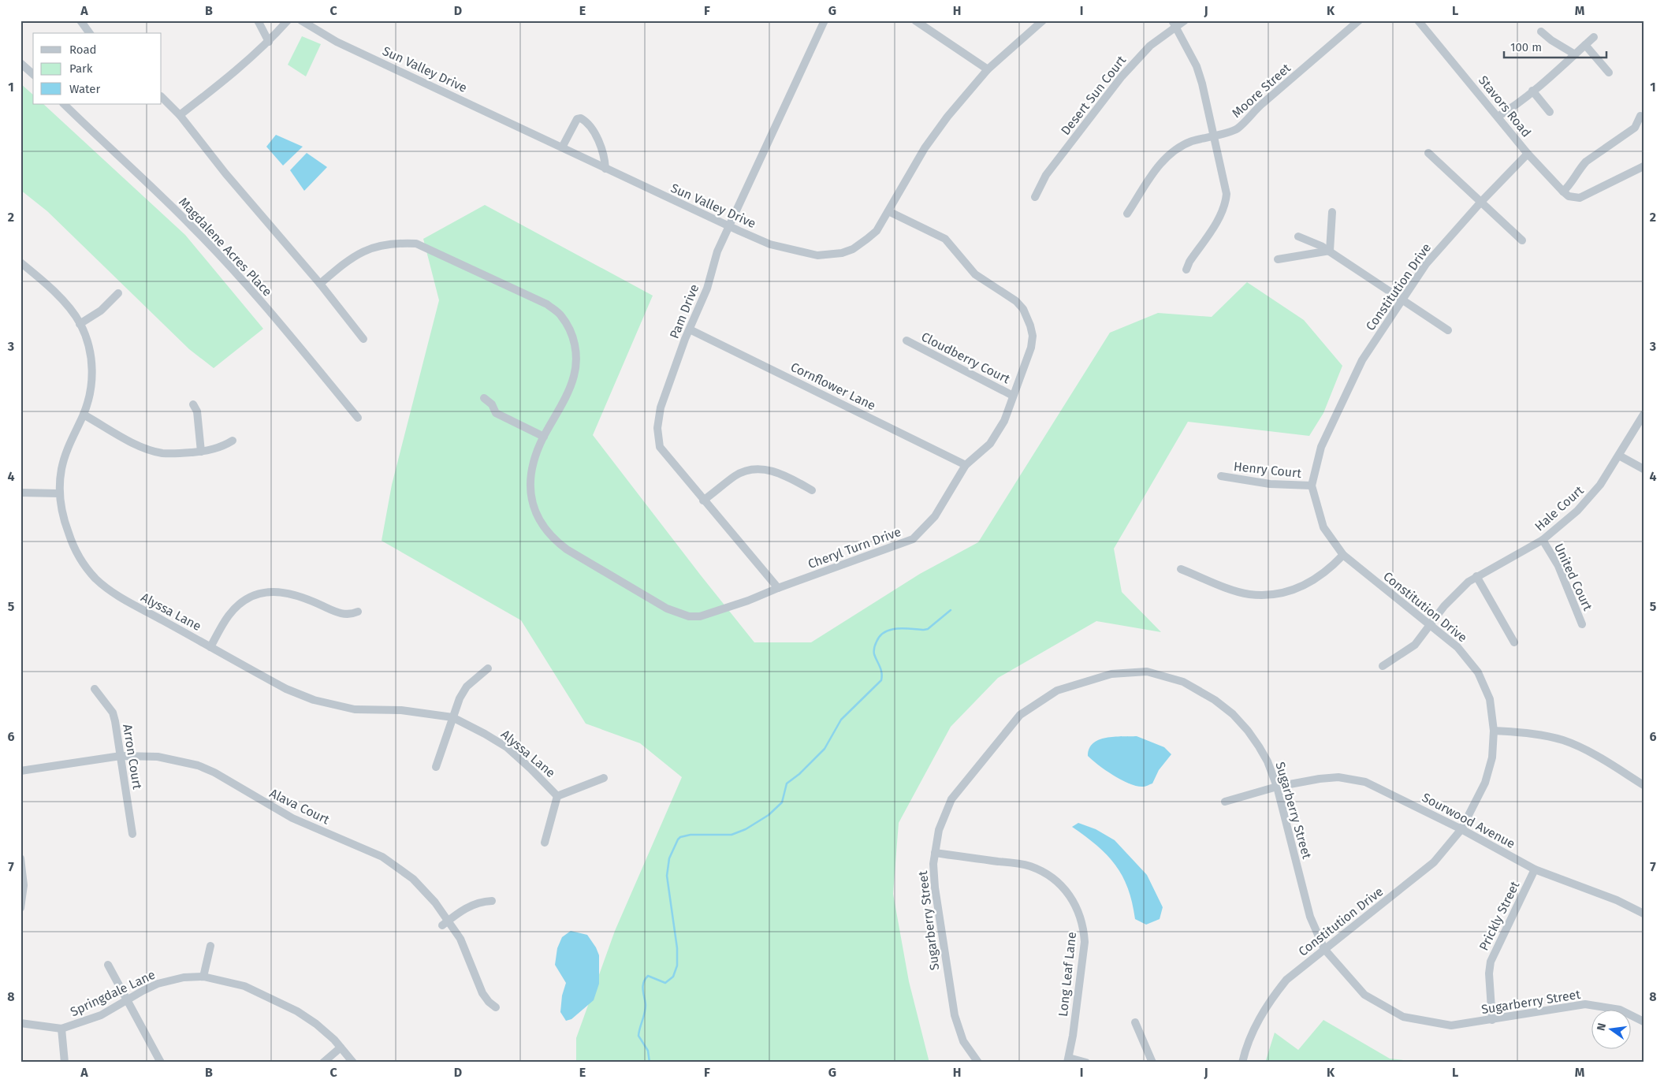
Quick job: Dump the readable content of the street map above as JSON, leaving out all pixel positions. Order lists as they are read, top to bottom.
{
  "streets": {
    "street": [
      "Sun Valley Drive",
      "Moore Street",
      "Desert Sun Court",
      "Stavors Road",
      "Magdalene Acres Place",
      "Constitution Drive",
      "Pam Drive",
      "Cloudberry Court",
      "Cornflower Lane",
      "Henry Court",
      "Hale Court",
      "Cheryl Turn Drive",
      "United Court",
      "Alyssa Lane",
      "Arron Court",
      "Alava Court",
      "Sugarberry Street",
      "Sourwood Avenue",
      "Prickly Street",
      "Long Leaf Lane",
      "Springdale Lane"
    ]
  },
  "crossings": [
    ["Sun Valley Drive", "Pam Drive"],
    ["Sun Valley Drive", "Cheryl Turn Drive"],
    ["Stavors Road", "Constitution Drive"],
    ["Constitution Drive", "Henry Court"],
    ["Constitution Drive", "Hale Court"],
    ["Constitution Drive", "Sugarberry Street"],
    ["Constitution Drive", "Sourwood Avenue"],
    ["Pam Drive", "Cornflower Lane"],
    ["Pam Drive", "Cheryl Turn Drive"],
    ["Cloudberry Court", "Cheryl Turn Drive"],
    ["Cornflower Lane", "Cheryl Turn Drive"],
    ["Hale Court", "United Court"],
    ["Arron Court", "Alava Court"],
    ["Sugarberry Street", "Sourwood Avenue"],
    ["Sugarberry Street", "Prickly Street"],
    ["Sugarberry Street", "Long Leaf Lane"],
    ["Sourwood Avenue", "Prickly Street"]
  ],
  "legend": ["Road", "Park", "Water"],
  "scale_bar": "100 m",
  "north": "left",
  "grid": {
    "columns": [
      "A",
      "B",
      "C",
      "D",
      "E",
      "F",
      "G",
      "H",
      "I",
      "J",
      "K",
      "L",
      "M"
    ],
    "rows": [
      "1",
      "2",
      "3",
      "4",
      "5",
      "6",
      "7",
      "8"
    ]
  }
}
